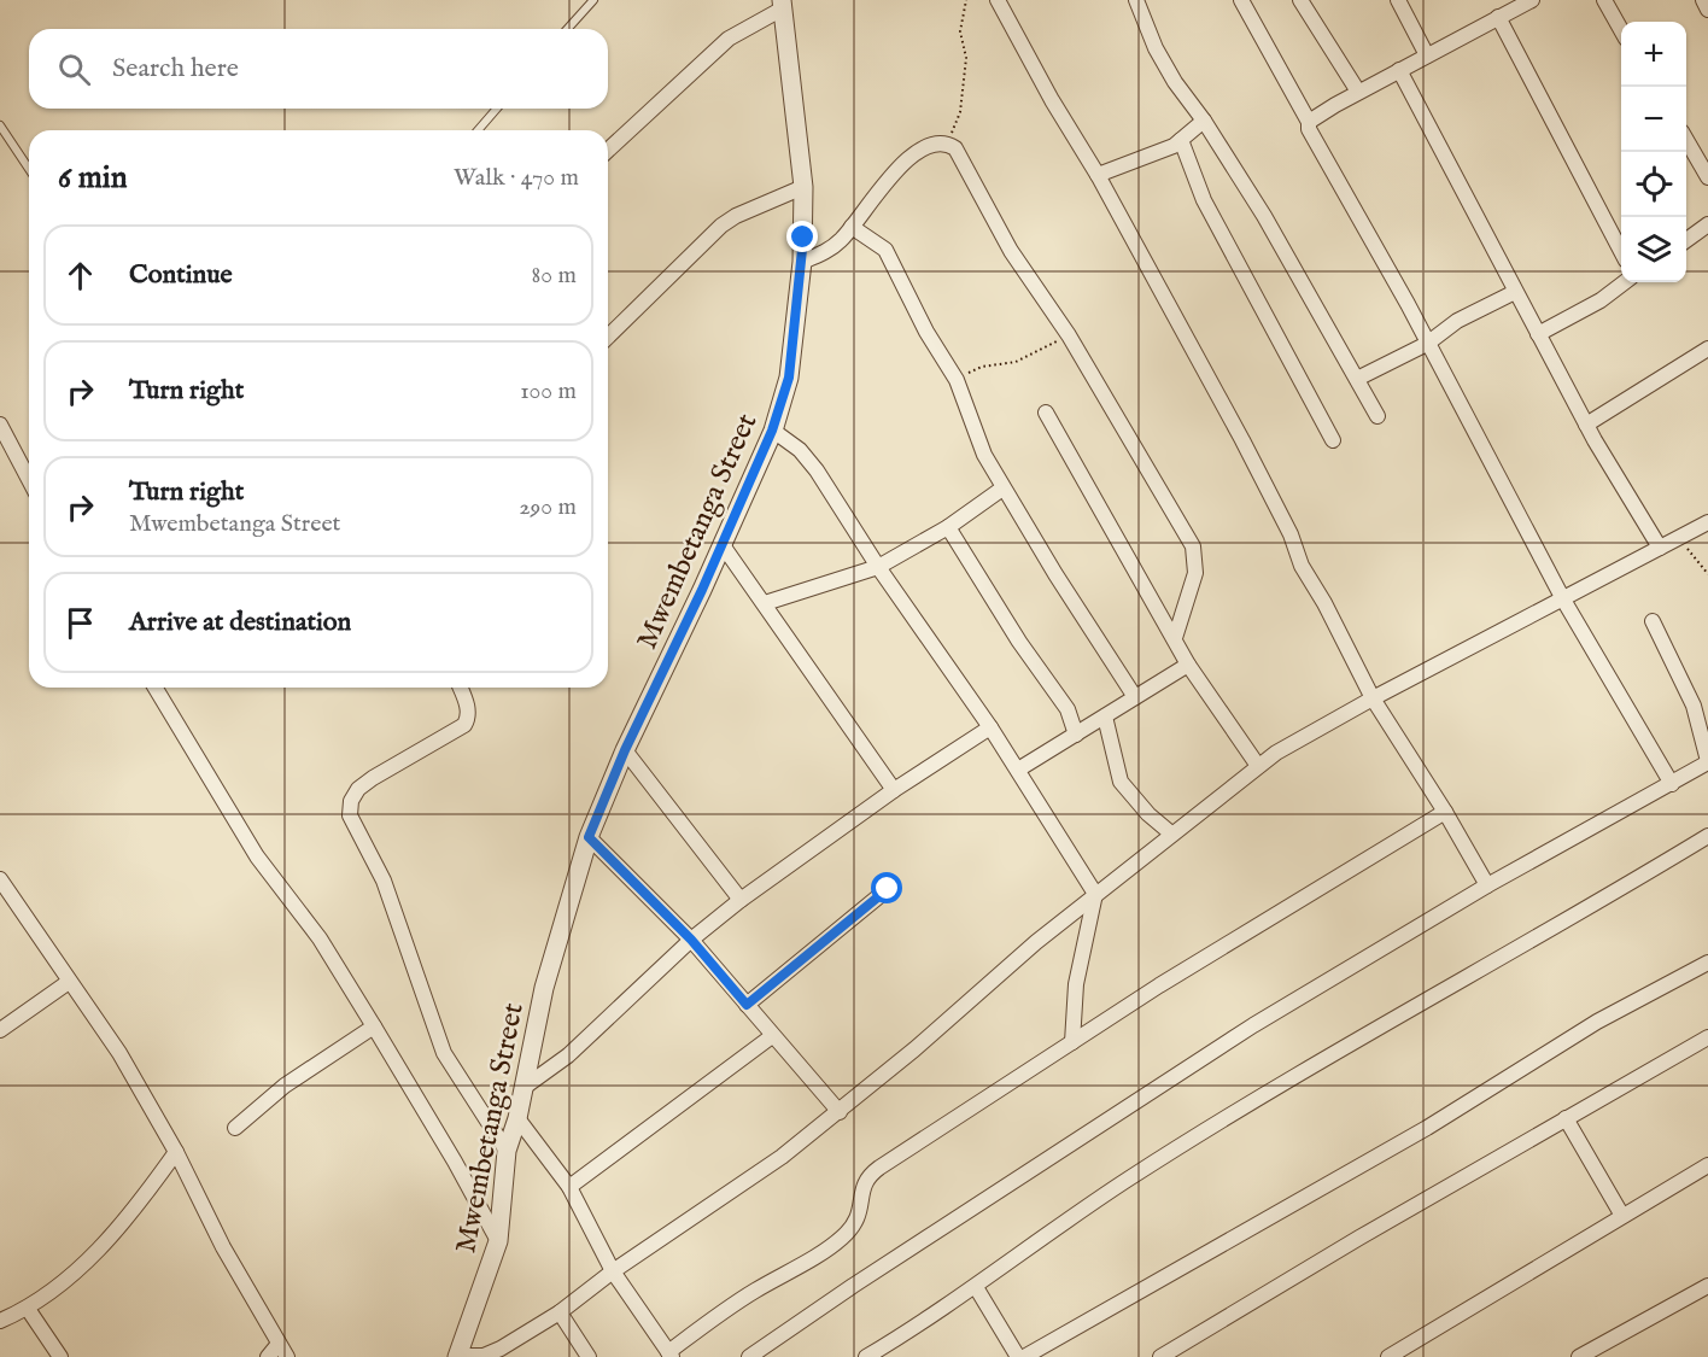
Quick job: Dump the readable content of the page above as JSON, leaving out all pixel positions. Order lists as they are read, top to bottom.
{
  "streets": {
    "street": ["Mwembetanga Street"]
  },
  "page": {
    "map_buttons": ["+", "−"],
    "search": "Search here",
    "heading": ["6 min", "Walk · 470 m"],
    "list": [
      ["Continue", "80 m"],
      ["Turn right", "100 m"],
      ["Turn right", "Mwembetanga Street", "290 m"],
      "Arrive at destination"
    ]
  }
}
